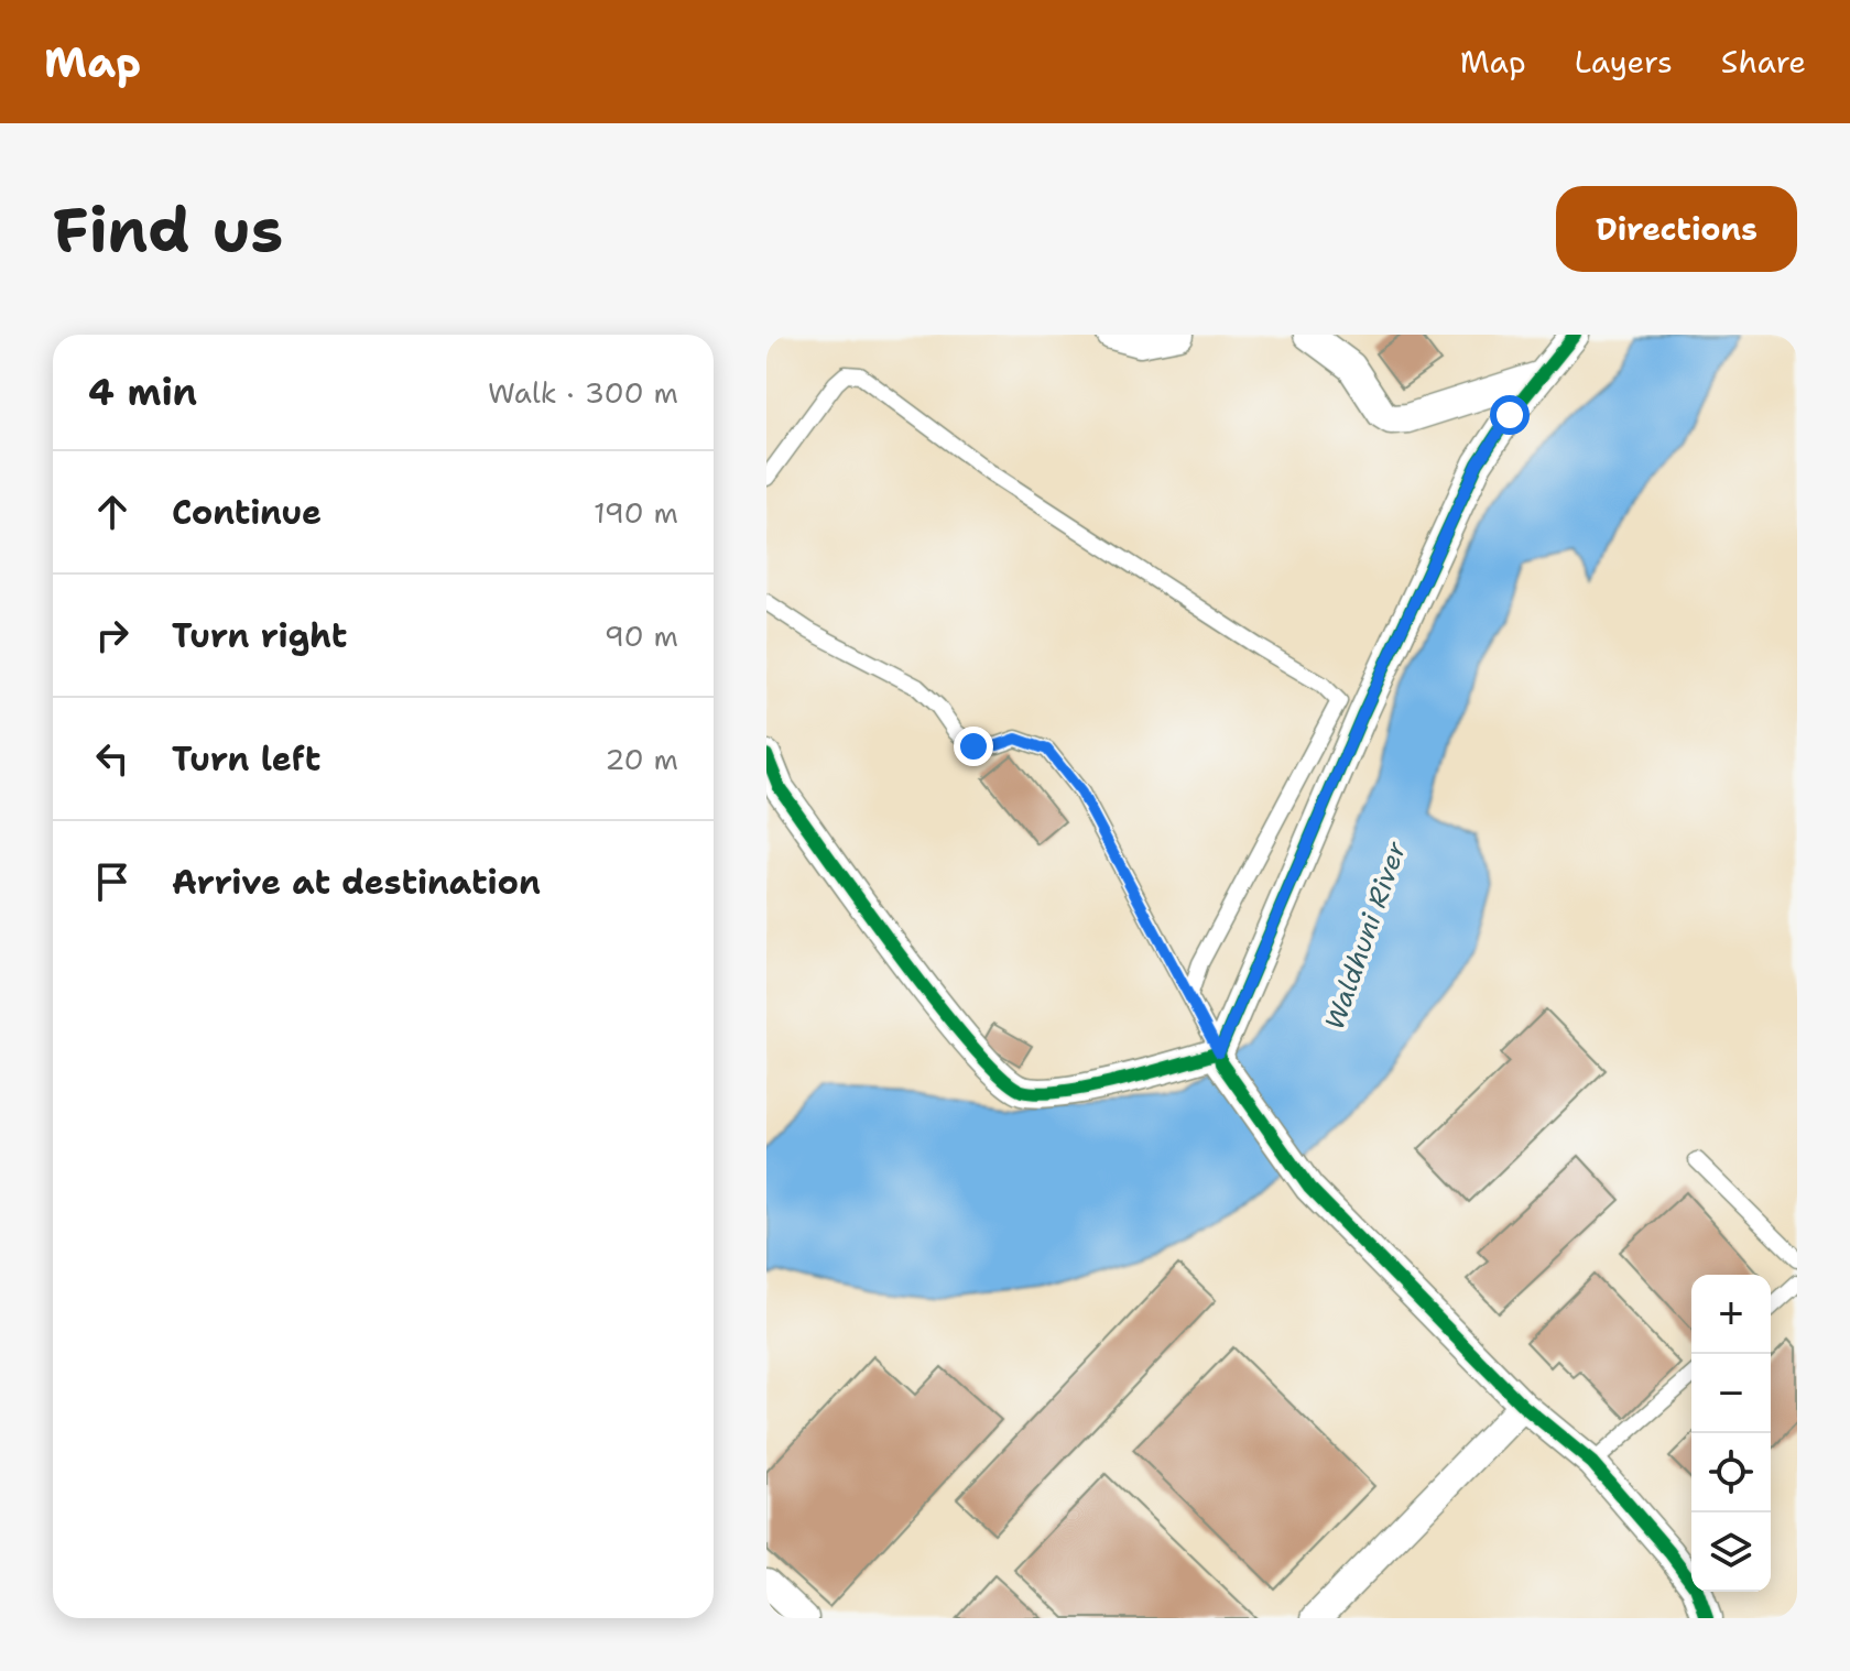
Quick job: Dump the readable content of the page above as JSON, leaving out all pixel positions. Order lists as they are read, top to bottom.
{
  "water": ["Waldhuni River"],
  "page": {
    "header": "Map",
    "nav": ["Map", "Layers", "Share"],
    "buttons": "Directions",
    "title": "Find us",
    "heading": ["4 min", "Walk · 300 m"],
    "list": [
      ["Continue", "190 m"],
      ["Turn right", "90 m"],
      ["Turn left", "20 m"],
      "Arrive at destination"
    ],
    "map_buttons": ["+", "−"]
  }
}
